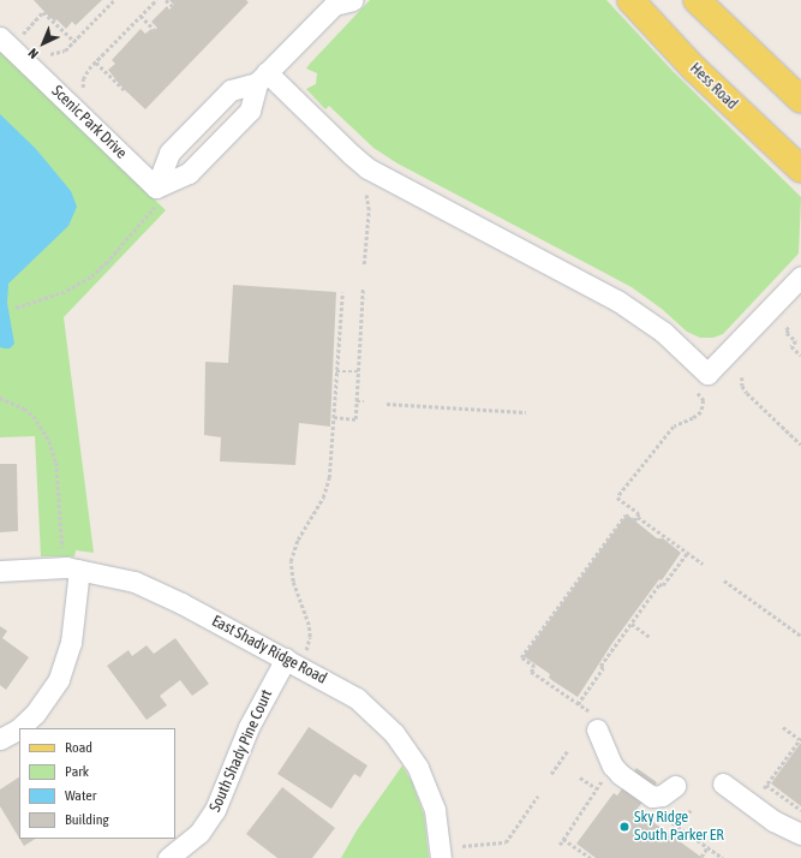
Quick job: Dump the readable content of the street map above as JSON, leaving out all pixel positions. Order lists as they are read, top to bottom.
{
  "streets": {
    "main road": ["Hess Road"],
    "street": ["Scenic Park Drive", "East Shady Ridge Road", "South Shady Pine Court"]
  },
  "crossings": [
    ["East Shady Ridge Road", "South Shady Pine Court"]
  ],
  "places": ["Sky Ridge South Parker ER"],
  "legend": [
    "Road",
    "Park",
    "Water",
    "Building"
  ],
  "north": "bottom left"
}
